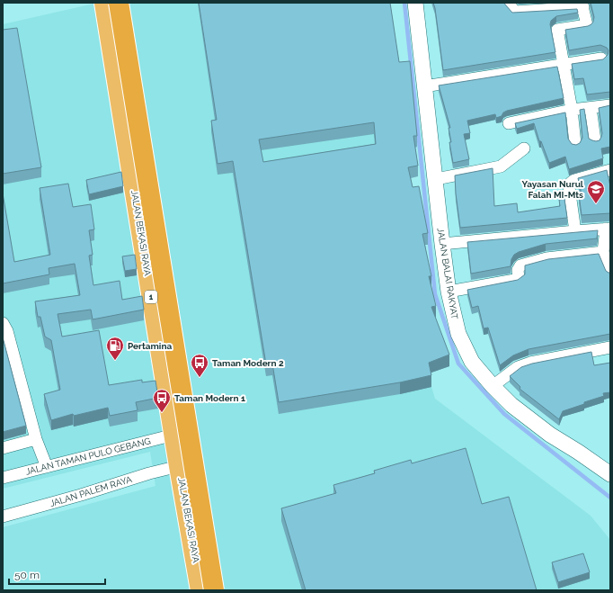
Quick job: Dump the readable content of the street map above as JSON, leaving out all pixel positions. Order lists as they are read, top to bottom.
{
  "streets": {
    "highway": ["JALAN BEKASI RAYA", "1"],
    "street": ["JALAN BALAI RAKYAT", "JALAN TAMAN PULO GEBANG", "JALAN PALEM RAYA"]
  },
  "crossings": [
    ["JALAN BEKASI RAYA", "JALAN TAMAN PULO GEBANG"],
    ["JALAN BEKASI RAYA", "JALAN PALEM RAYA"]
  ],
  "places": {
    "school or university": ["Yayasan Nurul Falah MI-Mts"],
    "fuel station": ["Pertamina"],
    "bus stop": ["Taman Modern 2", "Taman Modern 1"]
  },
  "scale_bar": "50 m"
}
